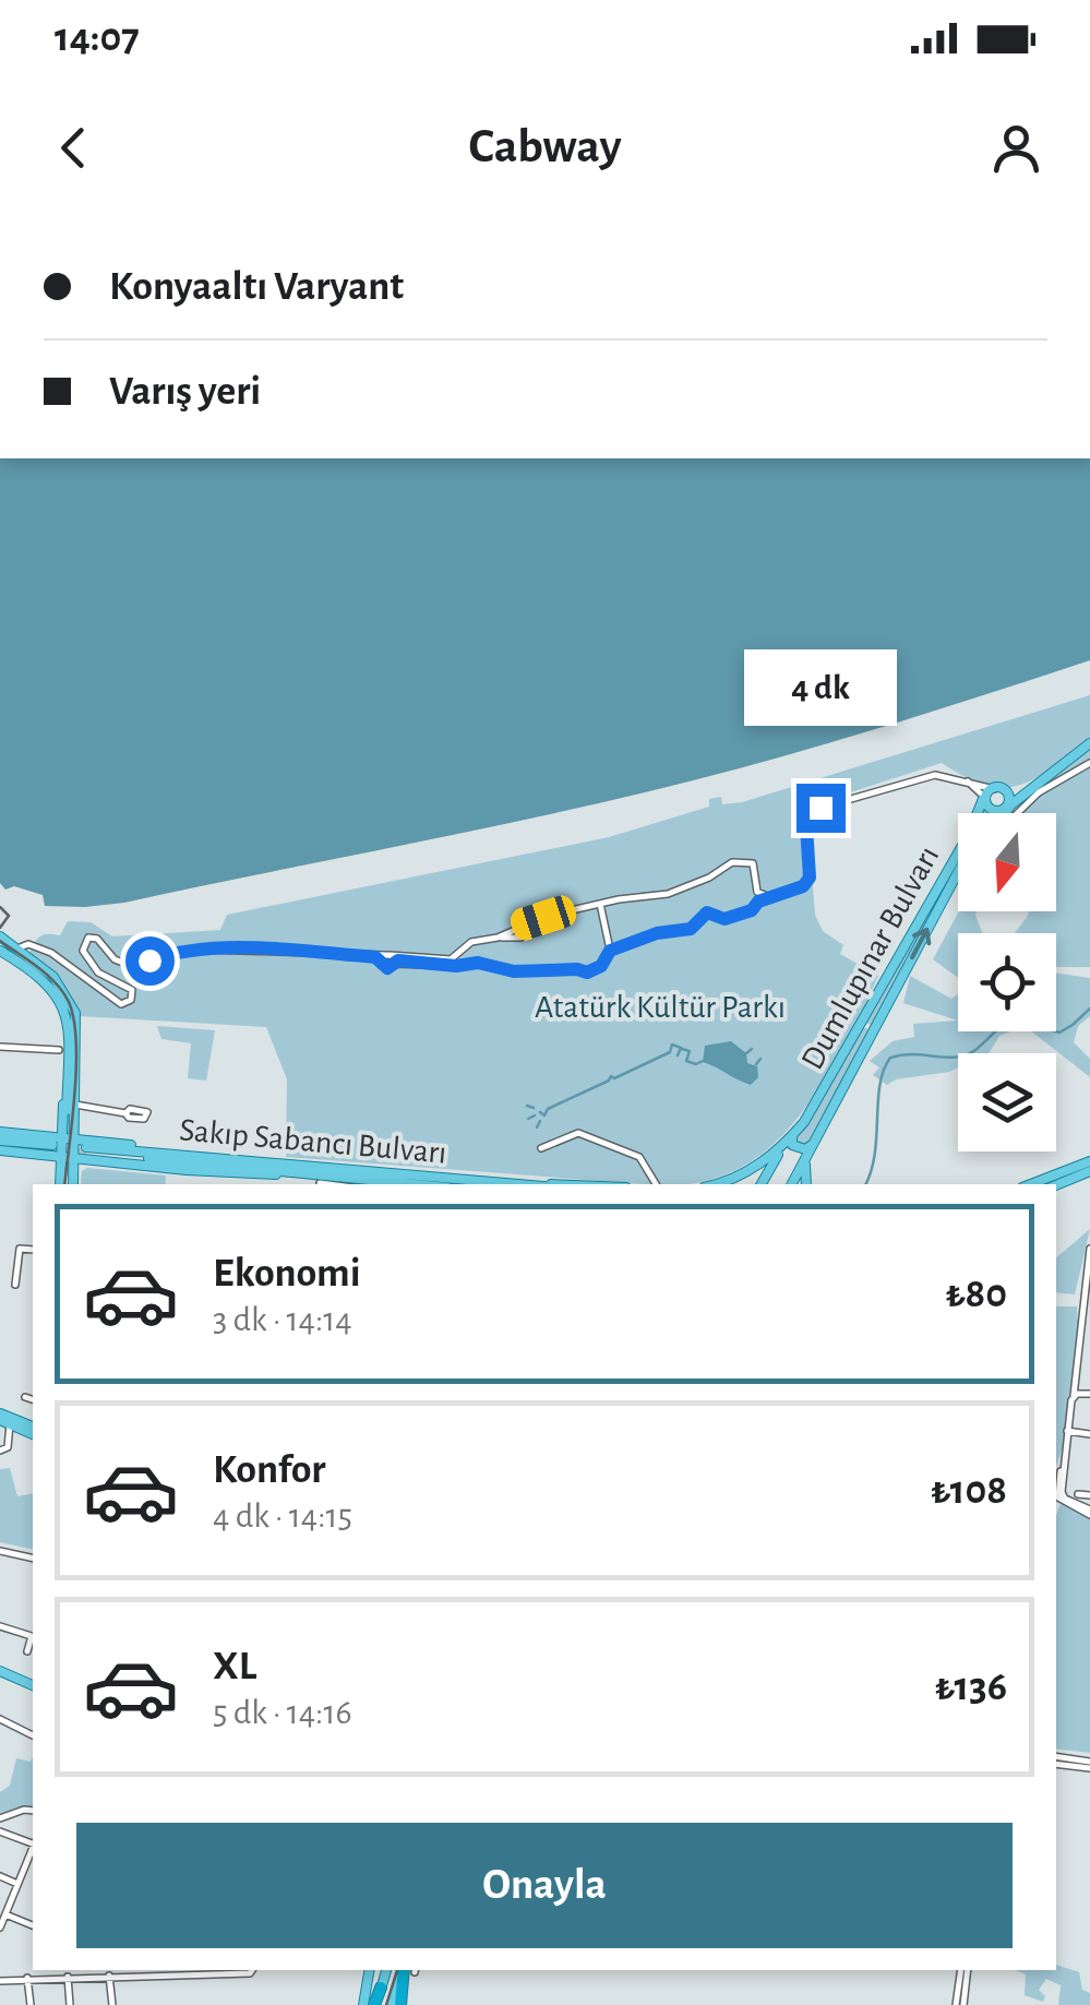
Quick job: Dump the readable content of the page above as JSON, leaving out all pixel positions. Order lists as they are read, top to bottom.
{
  "streets": {
    "main road": ["Dumlupınar Bulvarı", "Sakıp Sabancı Bulvarı"]
  },
  "parks": ["Atatürk Kültür Parkı"],
  "north": "bottom",
  "page": {
    "status": "14:07",
    "header": "Cabway",
    "banner": ["Konyaaltı Varyant", "Varış yeri"],
    "bubble": "4 dk",
    "list": [
      {
        "name": "Ekonomi",
        "note": "3 dk · 14:14",
        "value": "₺80"
      },
      {
        "name": "Konfor",
        "note": "4 dk · 14:15",
        "value": "₺108"
      },
      {
        "name": "XL",
        "note": "5 dk · 14:16",
        "value": "₺136"
      }
    ],
    "buttons": "Onayla"
  }
}
